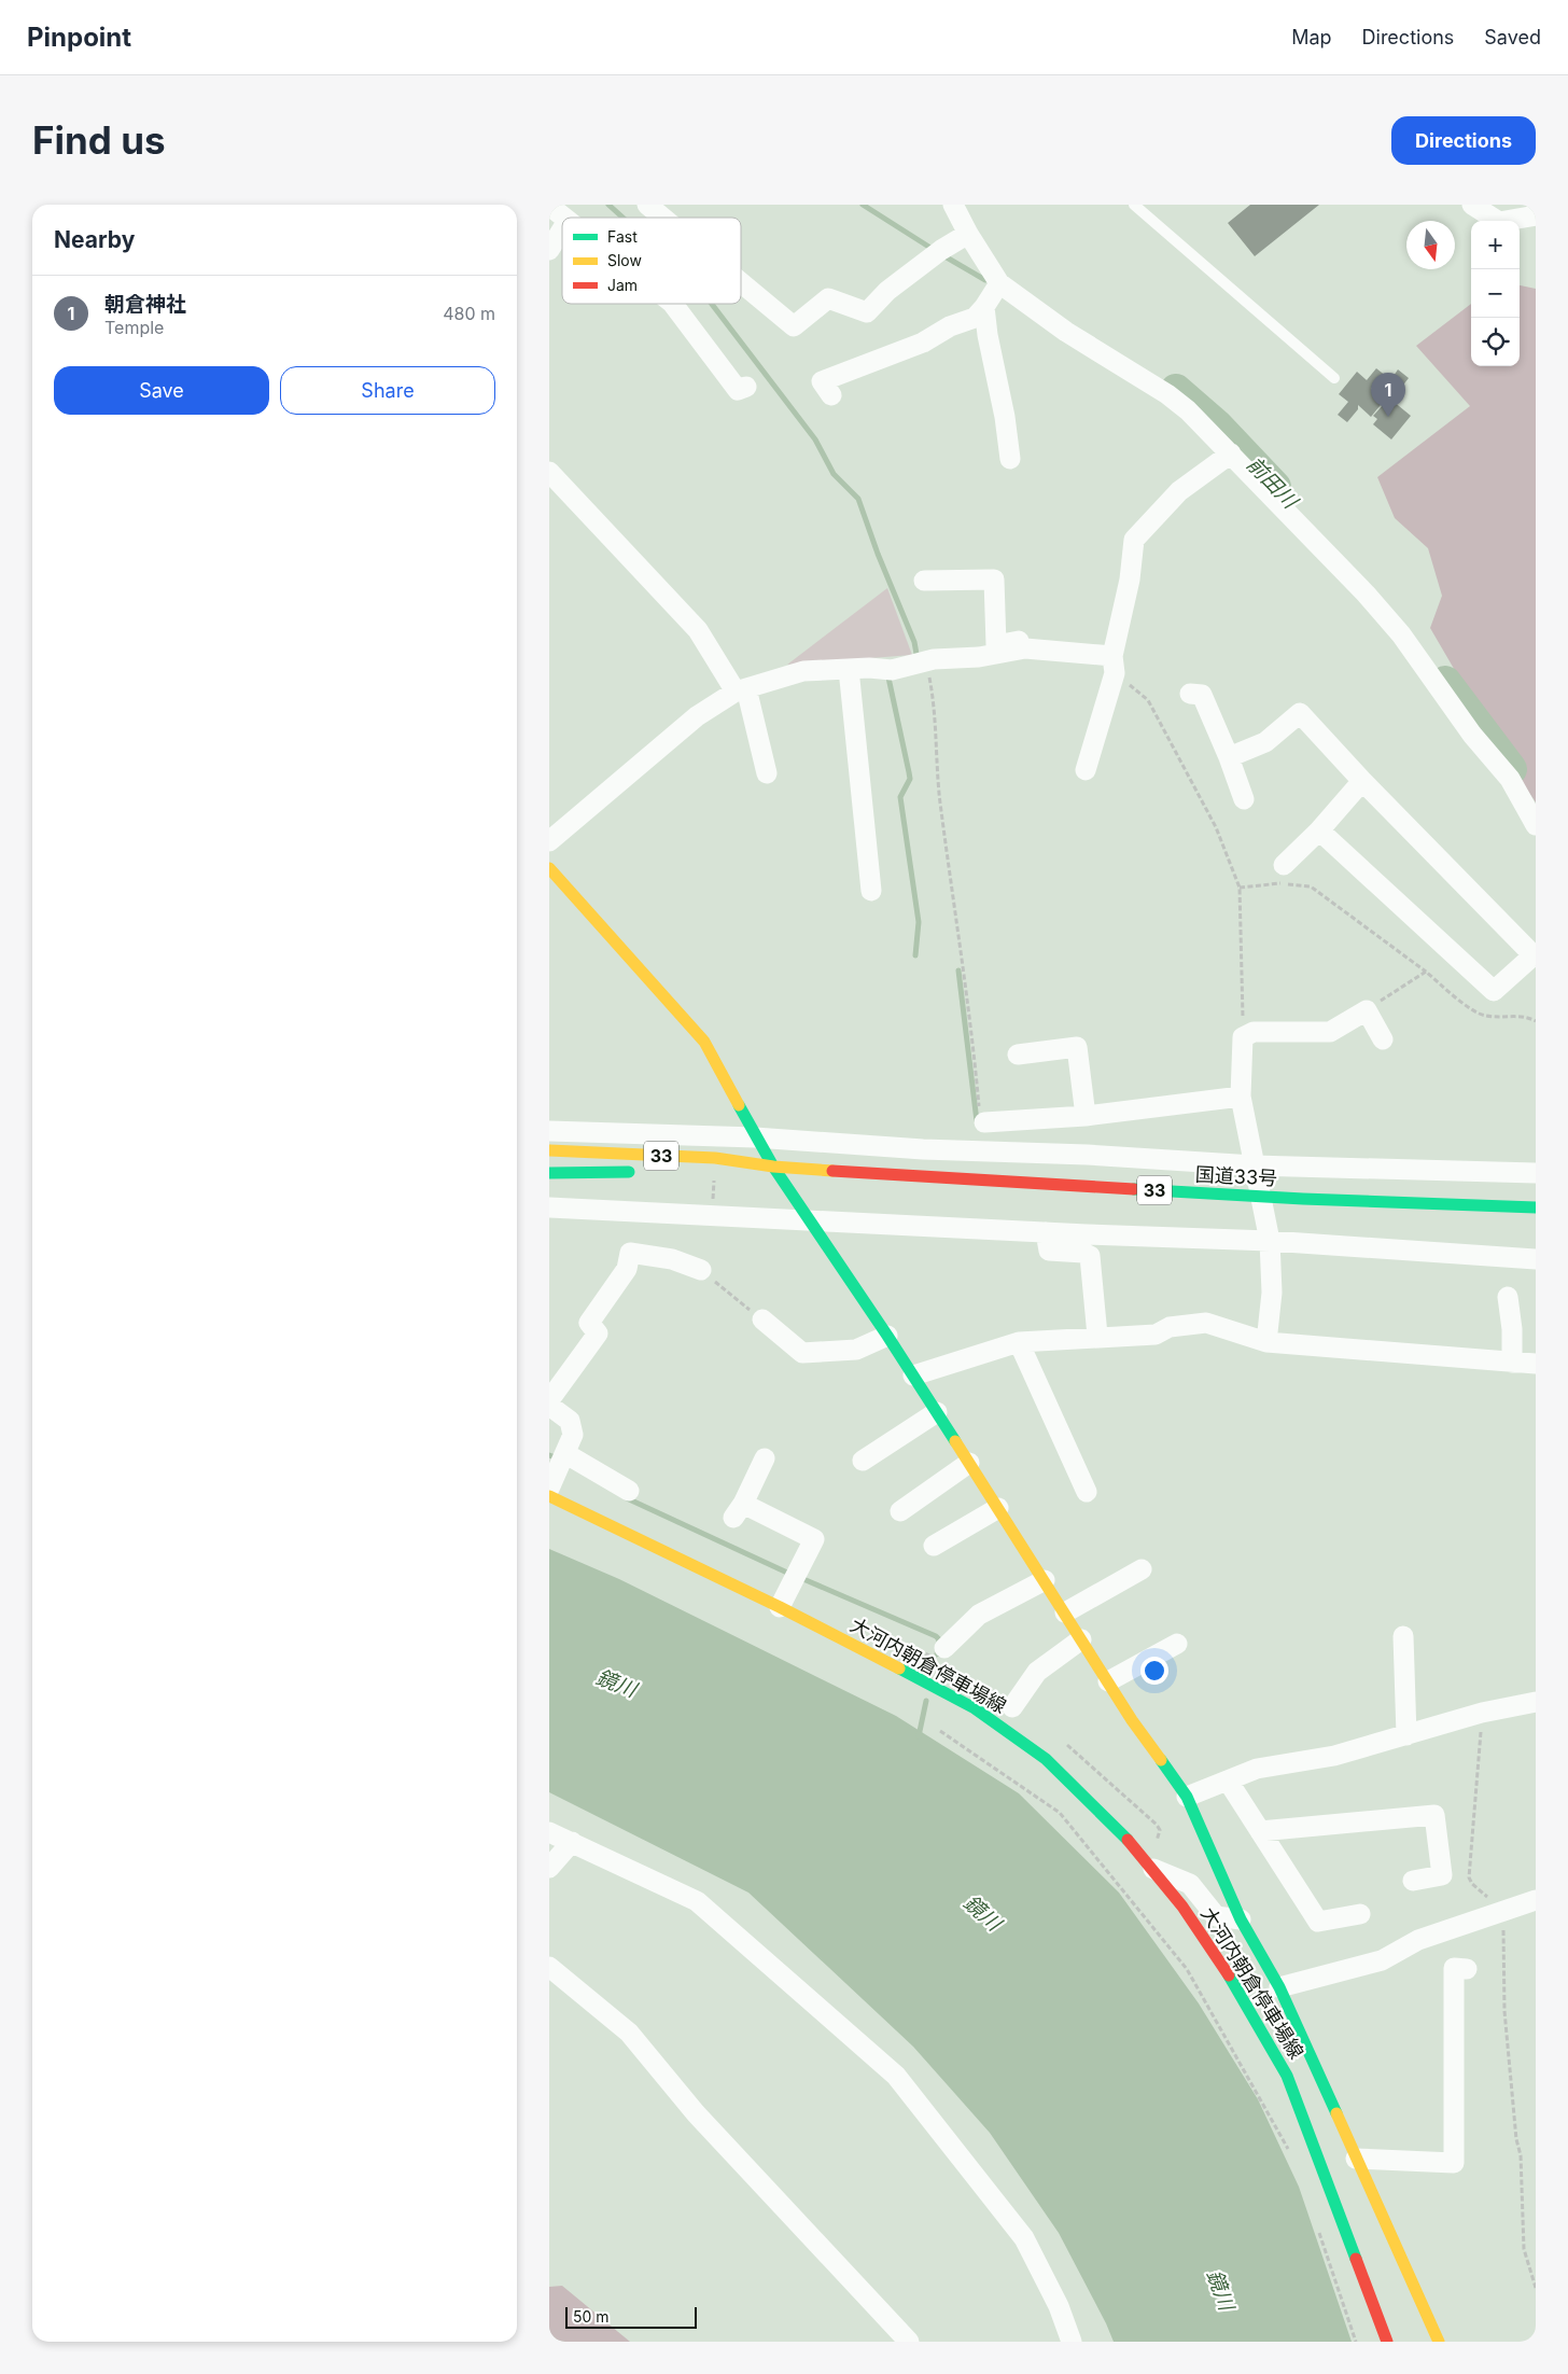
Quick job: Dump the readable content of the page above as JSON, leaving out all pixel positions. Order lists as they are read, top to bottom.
{
  "streets": {
    "main road": ["33", "国道33号", "大河内朝倉停車場線"]
  },
  "water": ["前田川", "鏡川"],
  "legend": ["Fast", "Slow", "Jam"],
  "scale_bar": "50 m",
  "north": "bottom",
  "page": {
    "header": "Pinpoint",
    "nav": ["Map", "Directions", "Saved"],
    "buttons": [
      "Directions",
      ["Save", "Share"]
    ],
    "title": "Find us",
    "heading": "Nearby",
    "map_buttons": ["+", "−"],
    "list": [
      {
        "mark": "1",
        "name": "朝倉神社",
        "note": "Temple",
        "value": "480 m"
      }
    ],
    "pins": "1",
    "scale": "50 m"
  }
}
